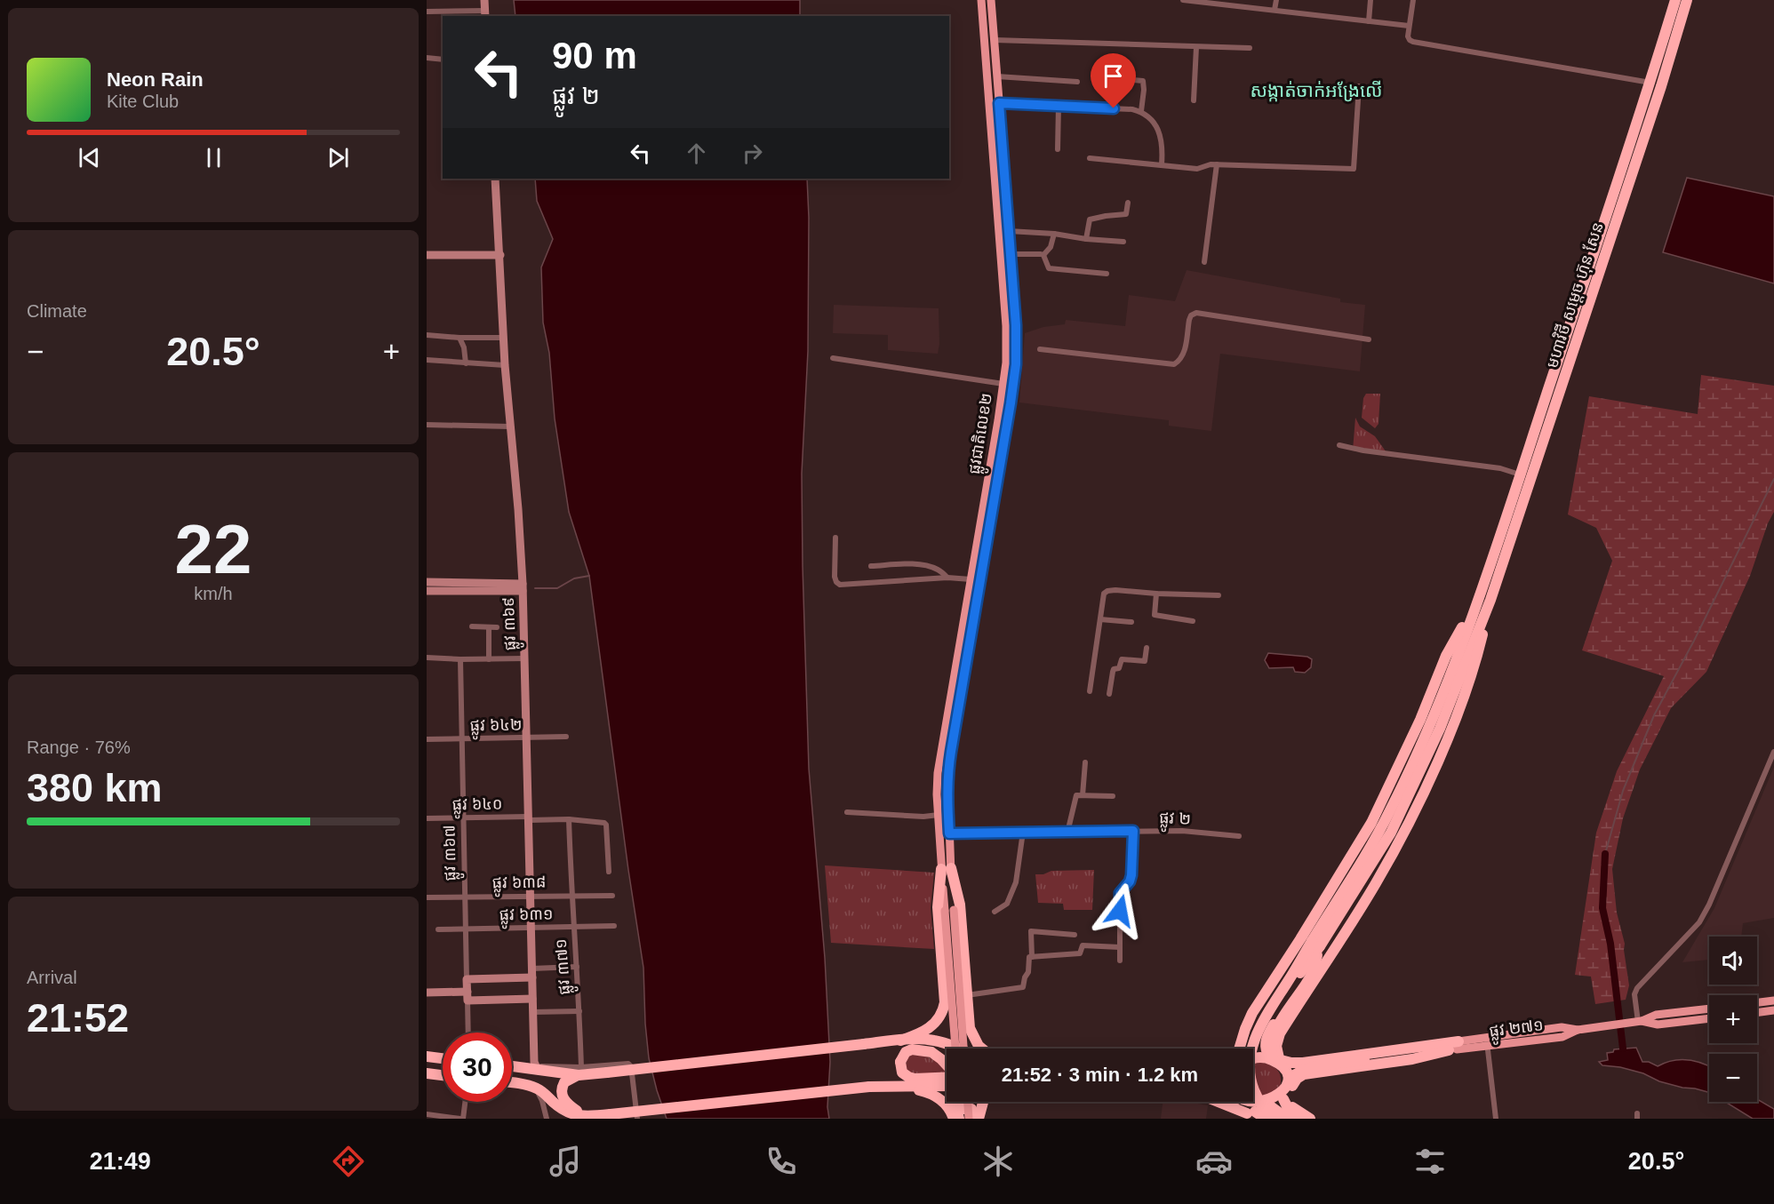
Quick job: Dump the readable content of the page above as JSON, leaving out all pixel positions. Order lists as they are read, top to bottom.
{
  "streets": {
    "highway": ["មហាវិថី សម្តេច ហ៊ុន សែន"],
    "main road": ["ផ្លូវជាតិលេខ២", "ផ្លូវ ២៧១"],
    "street": [
      "ផ្លូវ ៣៦៩",
      "ផ្លូវ ៦៤២",
      "ផ្លូវ ៦៤០",
      "ផ្លូវ ២",
      "ផ្លូវ ៣៦៧",
      "ផ្លូវ ៦៣៨",
      "ផ្លូវ ៦៣១",
      "ផ្លូវ ៣៧១"
    ]
  },
  "crossings": [
    ["ផ្លូវជាតិលេខ២", "ផ្លូវ ២"],
    ["ផ្លូវ ៣៦៩", "ផ្លូវ ៦៤២"],
    ["ផ្លូវ ៣៦៩", "ផ្លូវ ៦៤០"],
    ["ផ្លូវ ៣៦៩", "ផ្លូវ ៦៣៨"],
    ["ផ្លូវ ៣៦៩", "ផ្លូវ ៦៣១"],
    ["ផ្លូវ ៦៤២", "ផ្លូវ ៣៦៧"],
    ["ផ្លូវ ៦៤០", "ផ្លូវ ៣៦៧"],
    ["ផ្លូវ ៦៤០", "ផ្លូវ ៣៧១"],
    ["ផ្លូវ ៣៦៧", "ផ្លូវ ៦៣៨"],
    ["ផ្លូវ ៣៦៧", "ផ្លូវ ៦៣១"],
    ["ផ្លូវ ៦៣៨", "ផ្លូវ ៣៧១"],
    ["ផ្លូវ ៦៣១", "ផ្លូវ ៣៧១"]
  ],
  "districts": ["សង្កាត់ចាក់អង្រែលើ"],
  "page": {
    "turn": ["90 m", "ផ្លូវ ២"],
    "song": ["Neon Rain", "Kite Club"],
    "tile": [
      "Climate",
      ["22", "km/h"],
      ["Range · 76%", "380 km"],
      ["Arrival", "21:52"]
    ],
    "heat": ["−", "20.5°", "+"],
    "map_buttons": ["+", "−"],
    "limit": "30",
    "trip": "21:52 · 3 min · 1.2 km",
    "tabs": ["21:49", "20.5°"]
  }
}
